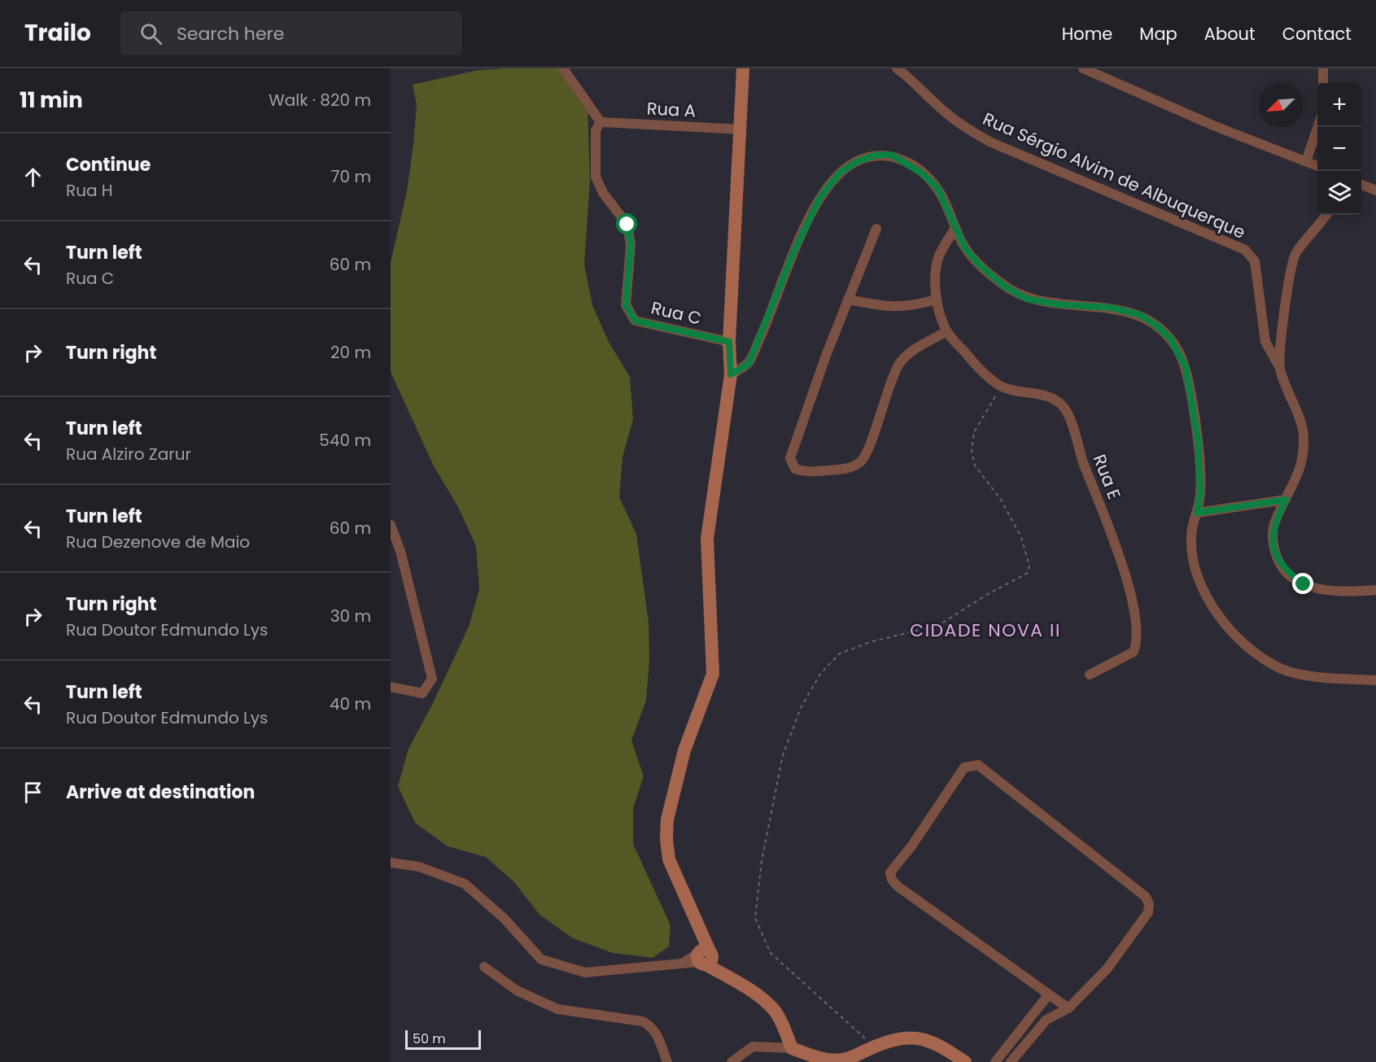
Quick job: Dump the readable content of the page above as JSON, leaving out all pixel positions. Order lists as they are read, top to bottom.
{
  "streets": {
    "street": [
      "Rua A",
      "Rua Sérgio Alvim de Albuquerque",
      "Rua C",
      "Rua E"
    ]
  },
  "crossings": [
    ["Rua A", "Rua C"]
  ],
  "districts": ["CIDADE NOVA II"],
  "scale_bar": "50 m",
  "north": "bottom left",
  "page": {
    "header": "Trailo",
    "search": "Search here",
    "nav": [
      "Home",
      "Map",
      "About",
      "Contact"
    ],
    "heading": ["11 min", "Walk · 820 m"],
    "map_buttons": ["+", "−"],
    "list": [
      ["Continue", "Rua H", "70 m"],
      ["Turn left", "Rua C", "60 m"],
      ["Turn right", "20 m"],
      ["Turn left", "Rua Alziro Zarur", "540 m"],
      ["Turn left", "Rua Dezenove de Maio", "60 m"],
      ["Turn right", "Rua Doutor Edmundo Lys", "30 m"],
      ["Turn left", "Rua Doutor Edmundo Lys", "40 m"],
      "Arrive at destination"
    ],
    "scale": "50 m"
  }
}
